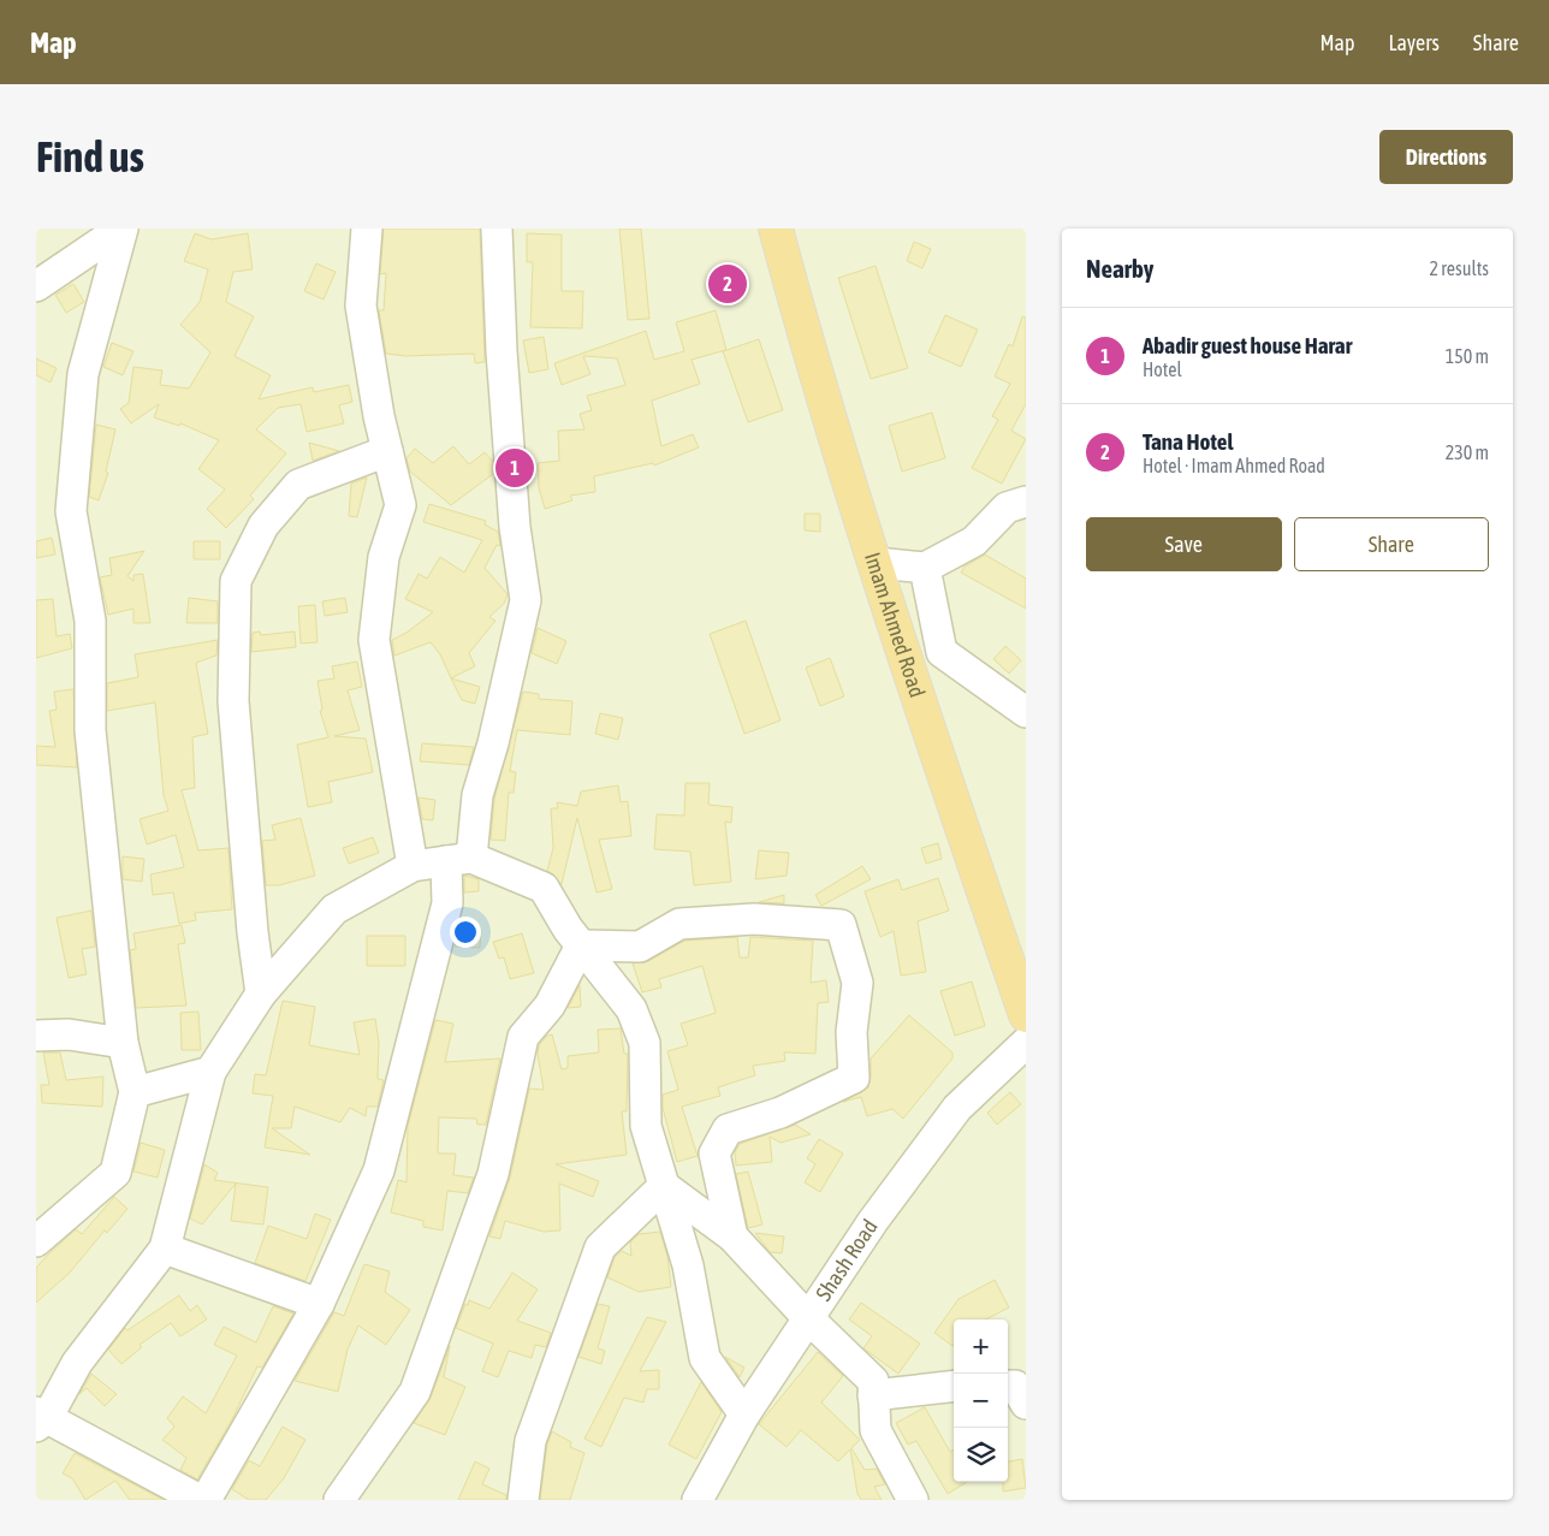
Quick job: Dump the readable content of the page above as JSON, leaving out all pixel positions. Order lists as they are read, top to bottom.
{
  "streets": {
    "highway": ["Imam Ahmed Road"],
    "street": ["Shash Road"]
  },
  "page": {
    "header": "Map",
    "nav": ["Map", "Layers", "Share"],
    "buttons": [
      "Directions",
      ["Save", "Share"]
    ],
    "title": "Find us",
    "heading": ["Nearby", "2 results"],
    "pins": ["2", "1"],
    "list": [
      {
        "mark": "1",
        "name": "Abadir guest house Harar",
        "note": "Hotel",
        "value": "150 m"
      },
      {
        "mark": "2",
        "name": "Tana Hotel",
        "note": "Hotel · Imam Ahmed Road",
        "value": "230 m"
      }
    ],
    "map_buttons": ["+", "−"]
  }
}
